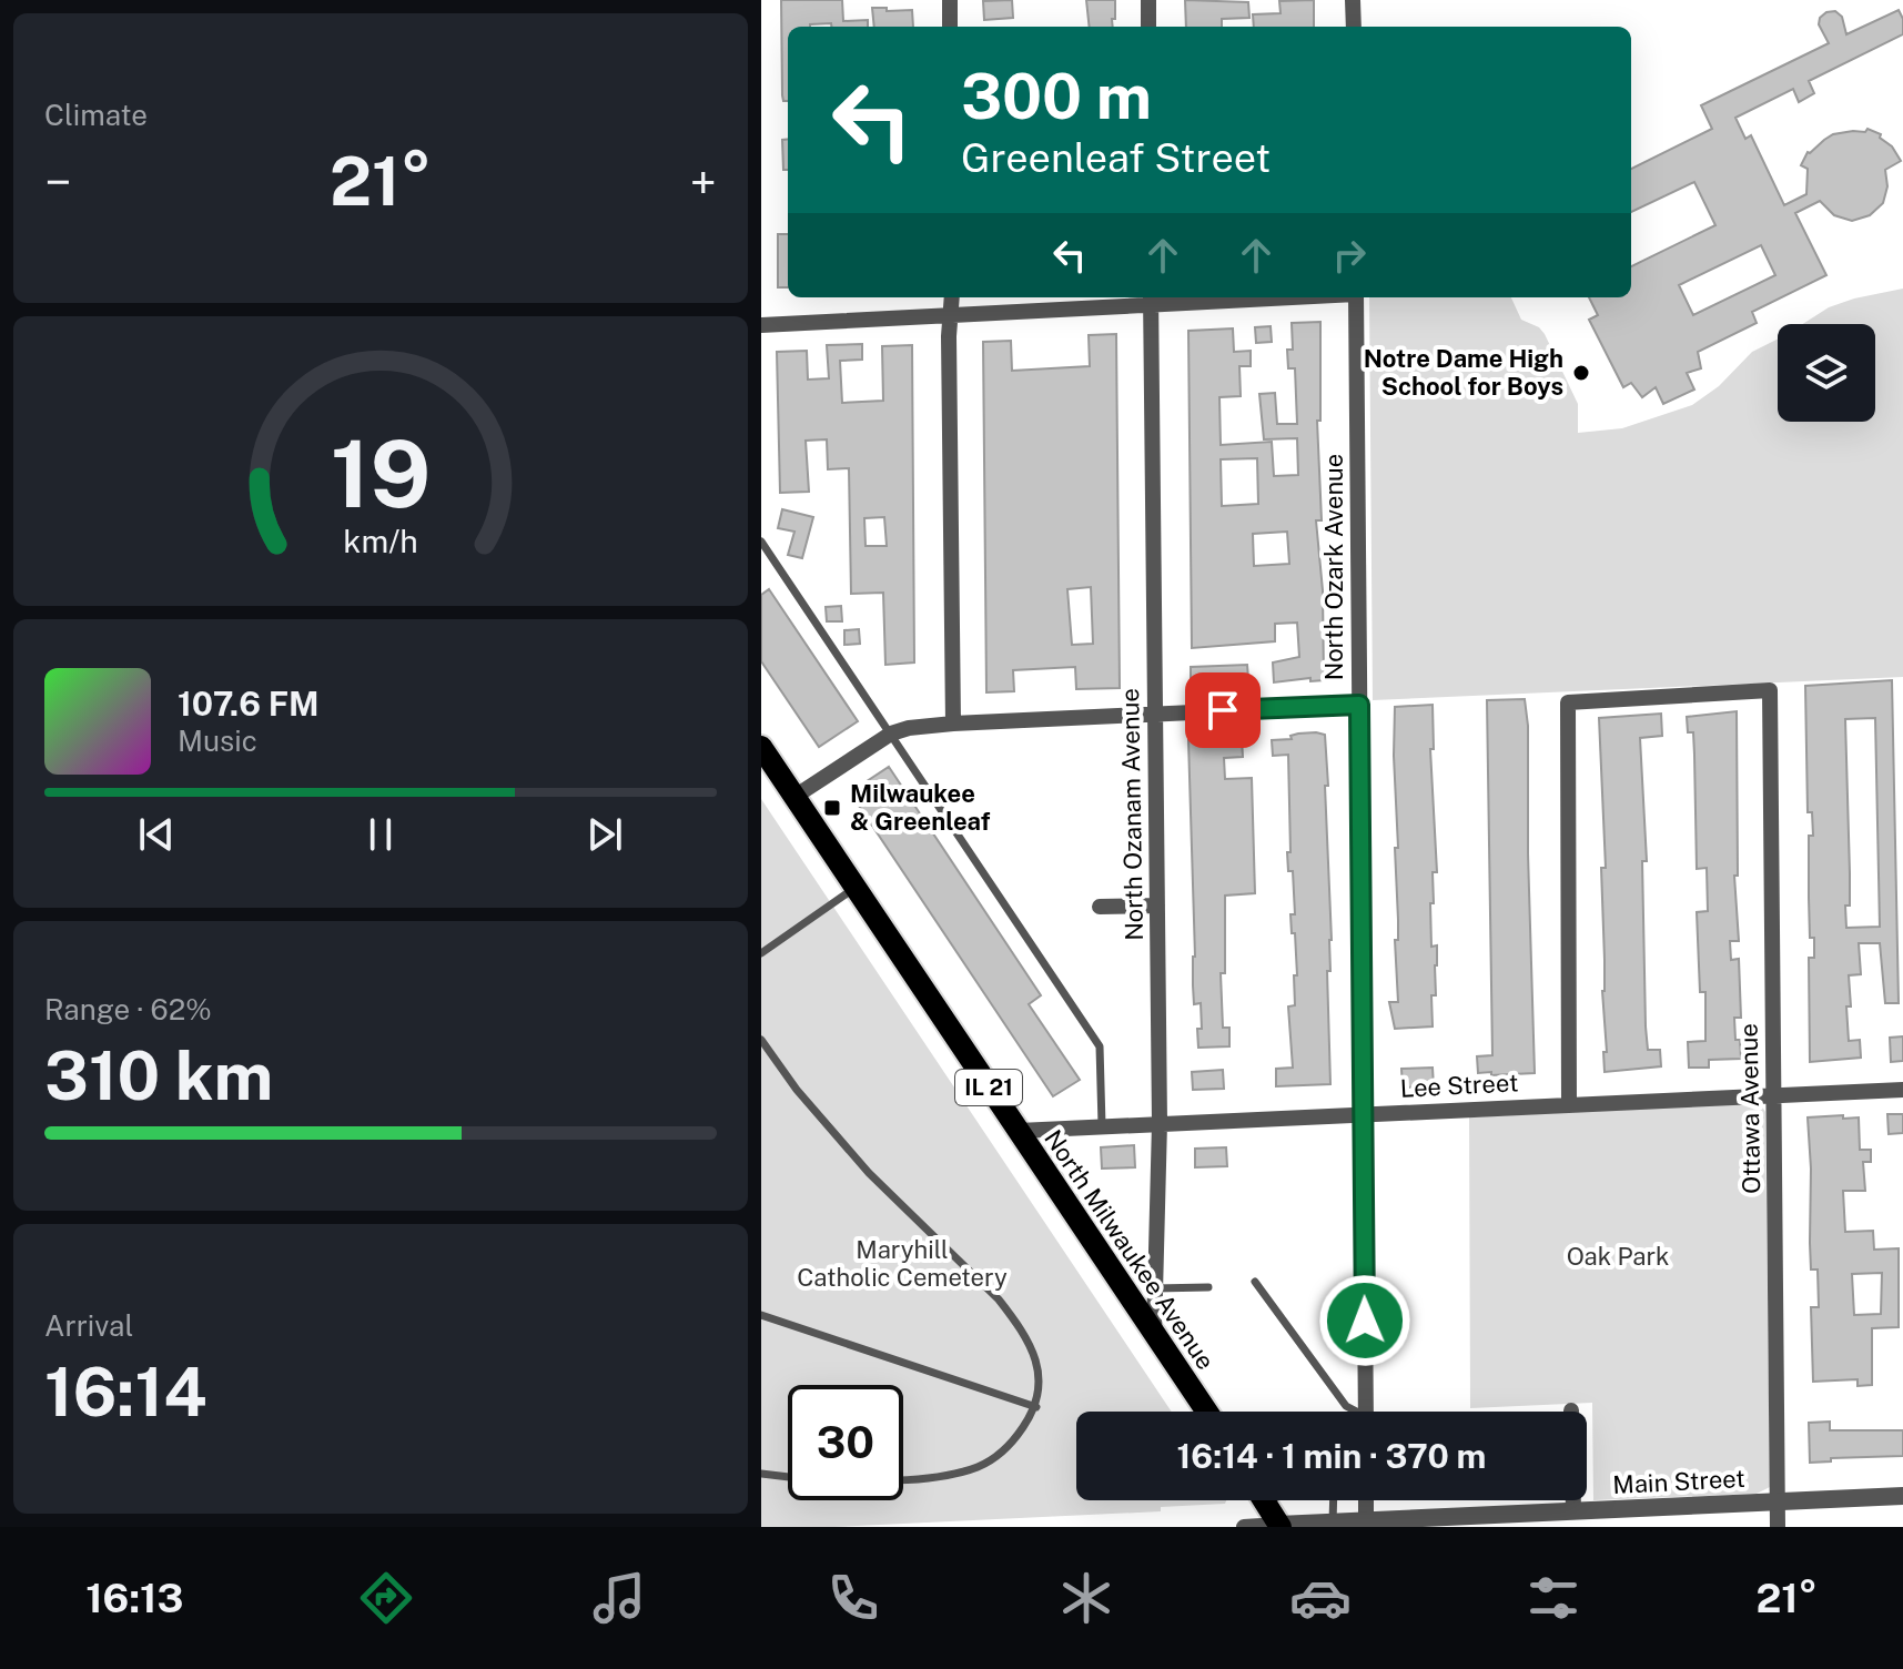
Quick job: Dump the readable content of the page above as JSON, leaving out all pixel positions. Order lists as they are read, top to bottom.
{
  "streets": {
    "main road": ["IL 21", "North Milwaukee Avenue"],
    "street": [
      "North Ozark Avenue",
      "North Ozanam Avenue",
      "Lee Street",
      "Ottawa Avenue",
      "Main Street"
    ]
  },
  "crossings": [
    ["North Ozark Avenue", "Lee Street"],
    ["North Ozanam Avenue", "Lee Street"],
    ["North Ozanam Avenue", "North Milwaukee Avenue"],
    ["Lee Street", "Ottawa Avenue"],
    ["Lee Street", "North Milwaukee Avenue"],
    ["Ottawa Avenue", "Main Street"]
  ],
  "parks": ["Maryhill Catholic Cemetery", "Oak Park"],
  "places": {
    "other": ["Notre Dame High School for Boys"],
    "transit": ["Milwaukee & Greenleaf"]
  },
  "page": {
    "tile": [
      "Climate",
      ["Range · 62%", "310 km"],
      ["Arrival", "16:14"]
    ],
    "turn": ["300 m", "Greenleaf Street"],
    "heat": ["−", "21°", "+"],
    "song": ["107.6 FM", "Music"],
    "limit": "30",
    "trip": "16:14 · 1 min · 370 m",
    "tabs": ["16:13", "21°"],
    "gauge": ["19", "km/h"]
  }
}
